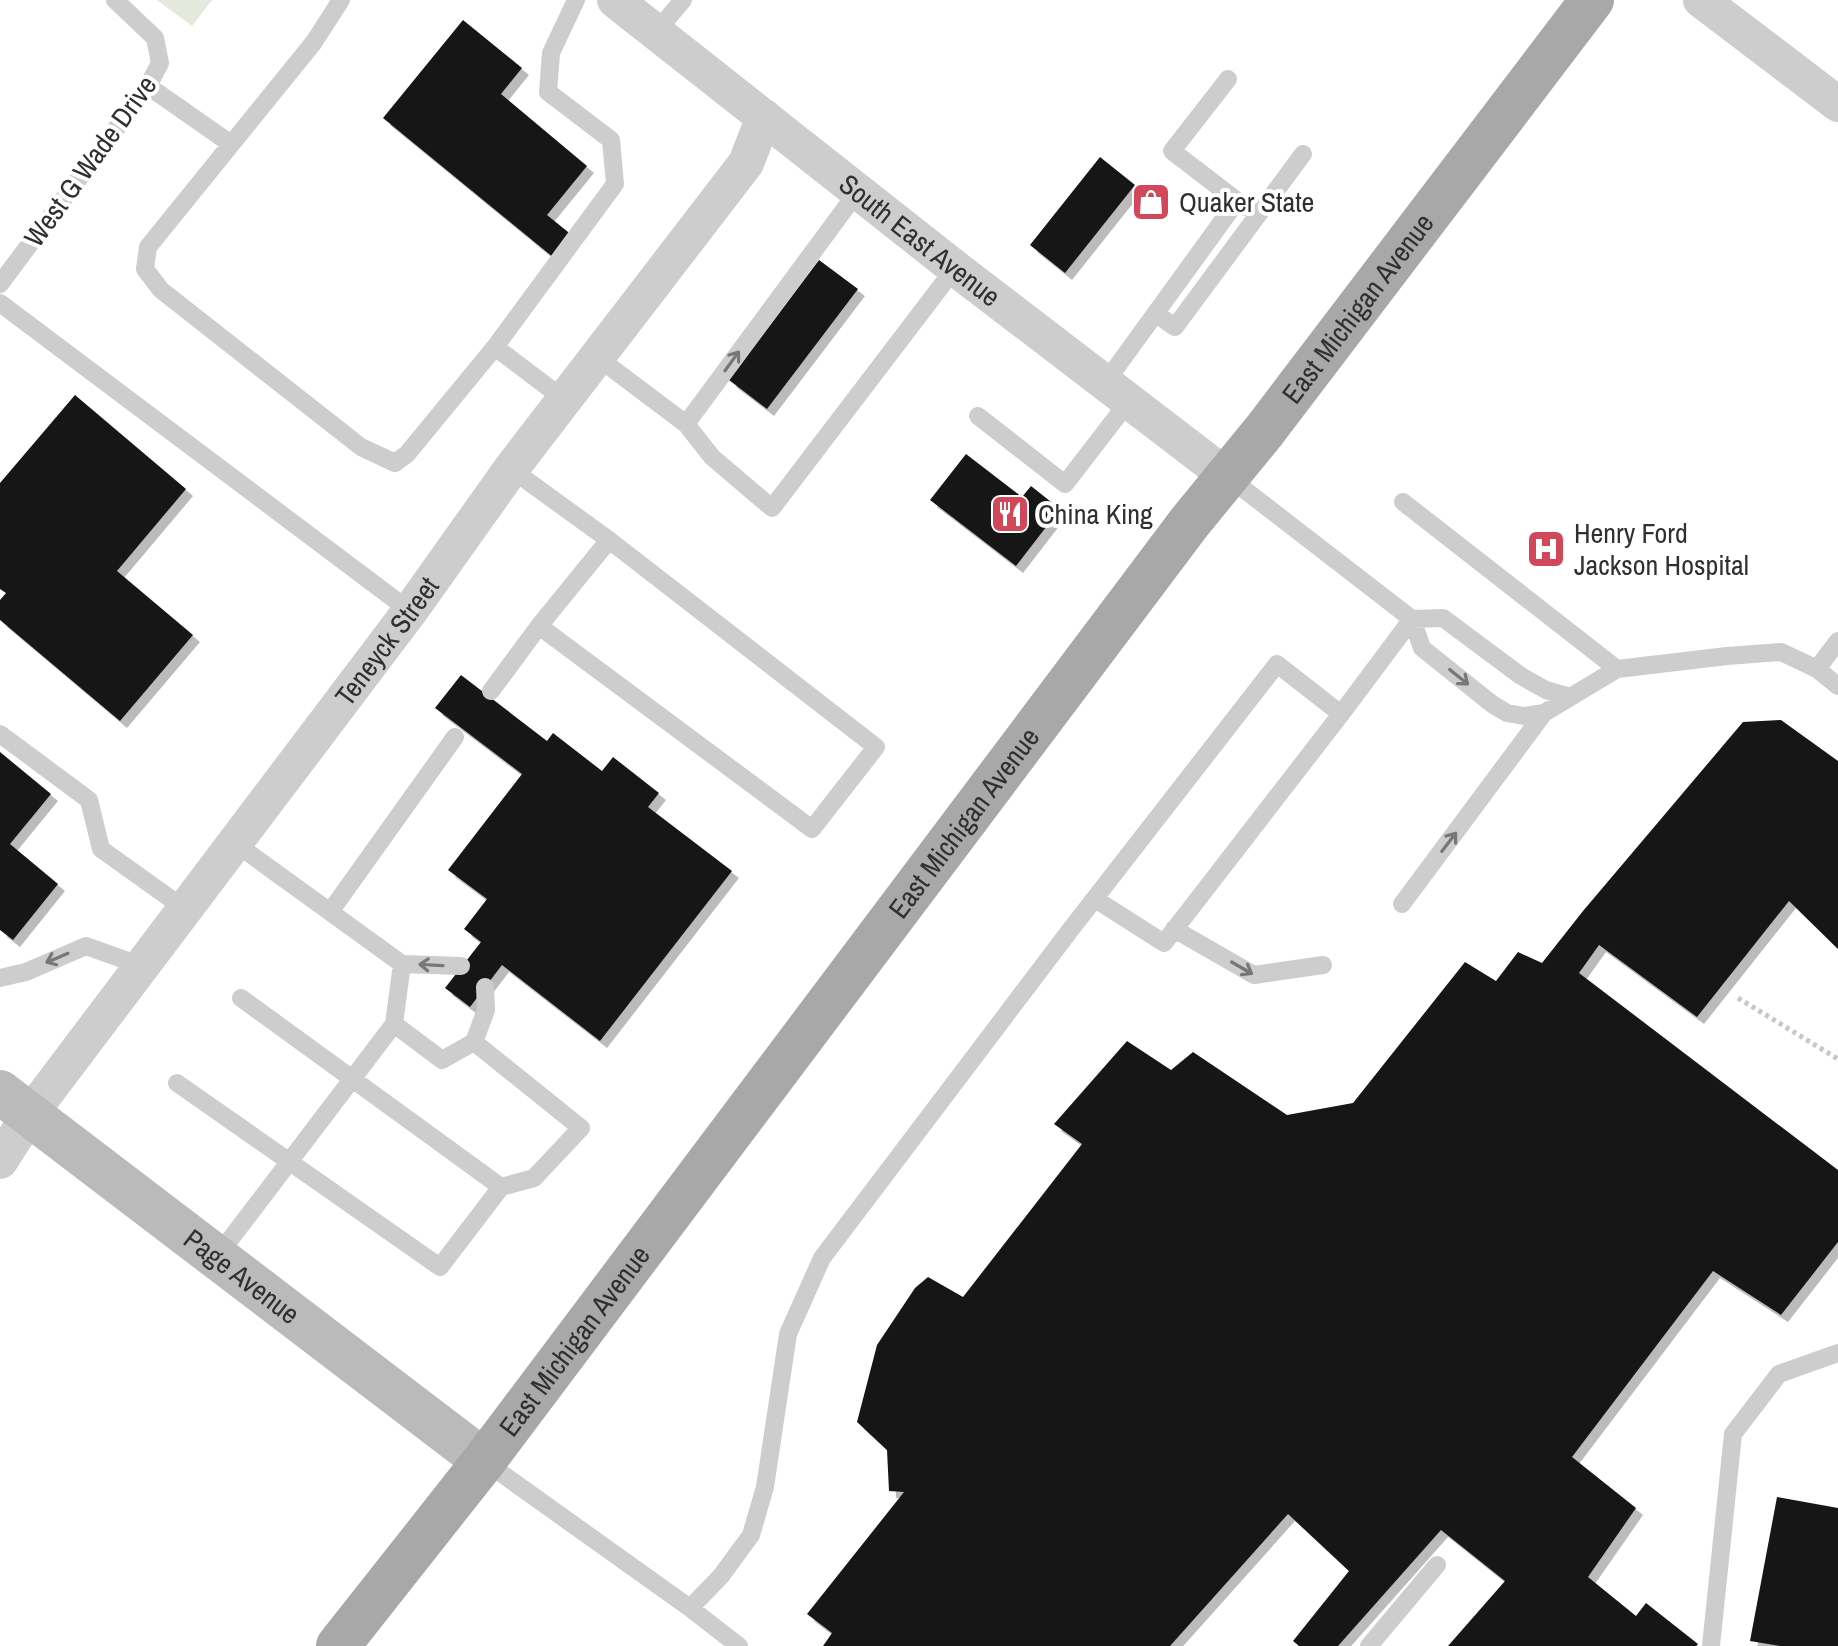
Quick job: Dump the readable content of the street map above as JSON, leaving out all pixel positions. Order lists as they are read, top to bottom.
{
  "streets": {
    "main road": ["East Michigan Avenue"],
    "street": ["South East Avenue", "Teneyck Street", "Page Avenue"],
    "lane": ["West G Wade Drive"]
  },
  "crossings": [
    ["South East Avenue", "East Michigan Avenue"],
    ["South East Avenue", "Teneyck Street"],
    ["East Michigan Avenue", "Page Avenue"],
    ["Teneyck Street", "Page Avenue"]
  ],
  "places": {
    "shop": ["Quaker State"],
    "restaurant": ["China King"],
    "hospital": ["Henry Ford Jackson Hospital"]
  }
}
